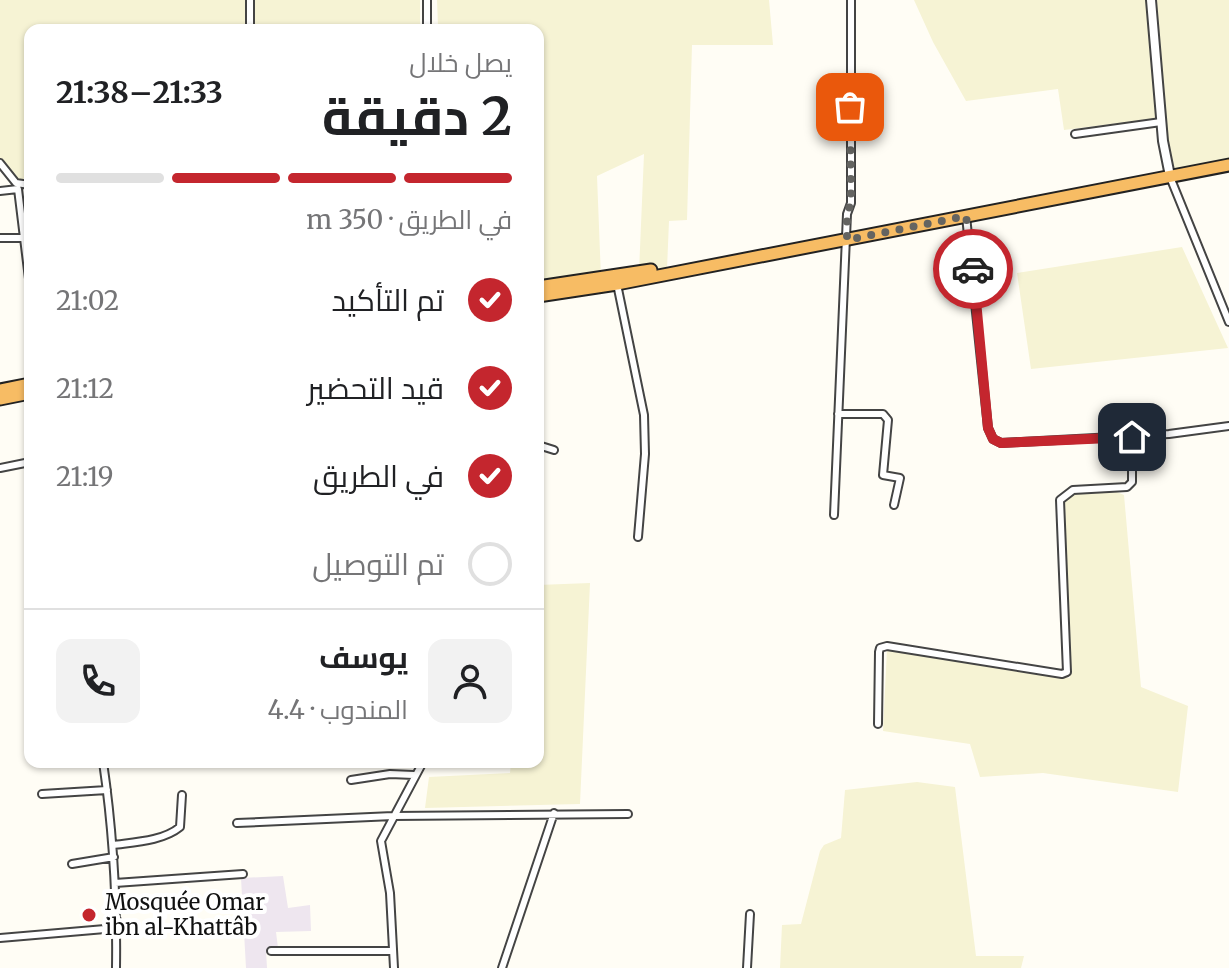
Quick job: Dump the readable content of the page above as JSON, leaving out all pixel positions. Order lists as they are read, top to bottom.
{
  "places": ["Mosquée Omar ibn al-Khattâb"],
  "page": {
    "heading": ["2 دقيقة", "يصل خلال", "21:33–21:38"],
    "panel": ["يوسف", "المندوب · 4.4"],
    "bar": "في الطريق · 350 m",
    "list": [
      ["تم التأكيد", "21:02"],
      ["قيد التحضير", "21:12"],
      ["في الطريق", "21:19"],
      "تم التوصيل"
    ]
  }
}
